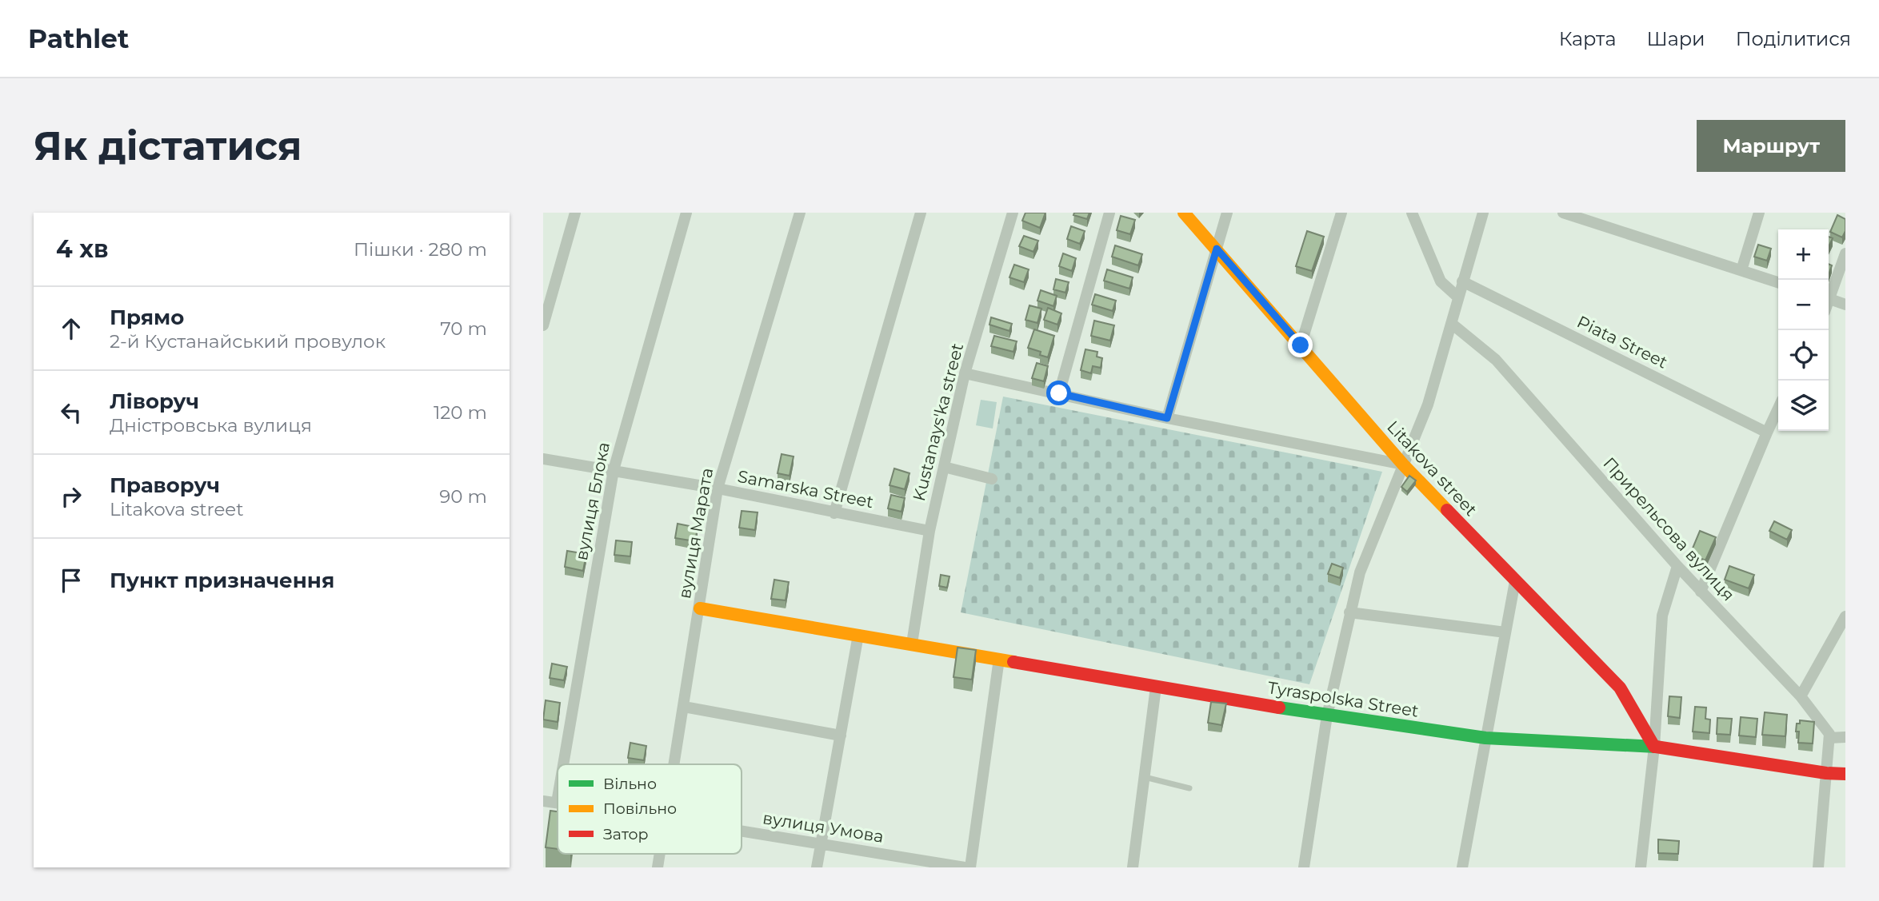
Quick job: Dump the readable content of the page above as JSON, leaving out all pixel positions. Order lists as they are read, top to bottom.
{
  "streets": {
    "street": [
      "Piata Street",
      "Kustanays'ka street",
      "Litakova street",
      "Samarska Street",
      "вулиця Блока",
      "Прирельсова вулиця",
      "вулиця Марата",
      "Tyraspolska Street",
      "вулиця Умова"
    ]
  },
  "crossings": [
    ["Kustanays'ka street", "Samarska Street"],
    ["Kustanays'ka street", "Tyraspolska Street"],
    ["Litakova street", "Tyraspolska Street"],
    ["Samarska Street", "вулиця Блока"],
    ["Samarska Street", "вулиця Марата"],
    ["вулиця Блока", "вулиця Умова"],
    ["вулиця Марата", "Tyraspolska Street"]
  ],
  "legend": ["Вільно", "Повільно", "Затор"],
  "page": {
    "header": "Pathlet",
    "nav": ["Карта", "Шари", "Поділитися"],
    "buttons": "Маршрут",
    "title": "Як дістатися",
    "heading": ["4 хв", "Пішки · 280 m"],
    "map_buttons": ["+", "−"],
    "list": [
      ["Прямо", "2-й Кустанайський провулок", "70 m"],
      ["Ліворуч", "Дністровська вулиця", "120 m"],
      ["Праворуч", "Litakova street", "90 m"],
      "Пункт призначення"
    ]
  }
}
